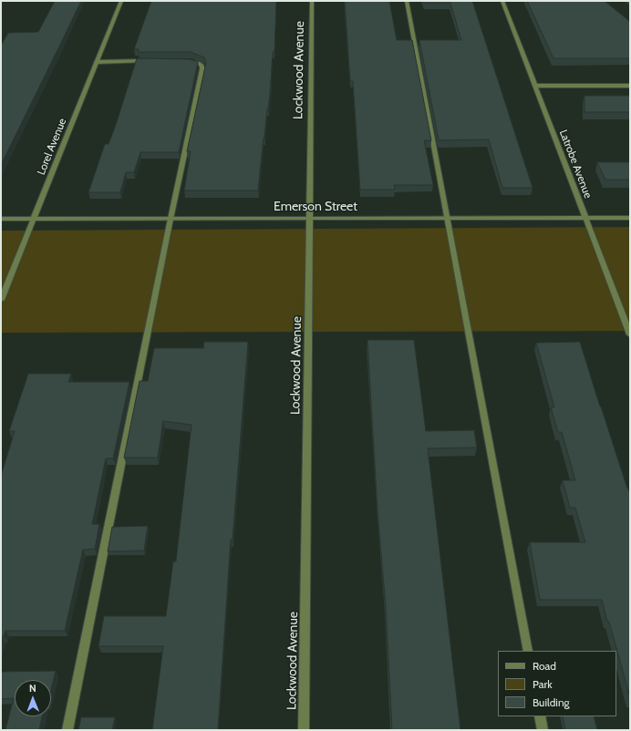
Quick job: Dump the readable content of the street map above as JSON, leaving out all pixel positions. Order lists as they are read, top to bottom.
{
  "streets": {
    "street": [
      "Lockwood Avenue",
      "Lorel Avenue",
      "Latrobe Avenue",
      "Emerson Street"
    ]
  },
  "crossings": [
    ["Lockwood Avenue", "Emerson Street"],
    ["Lorel Avenue", "Emerson Street"],
    ["Latrobe Avenue", "Emerson Street"]
  ],
  "legend": ["Road", "Park", "Building"],
  "north": "top"
}
